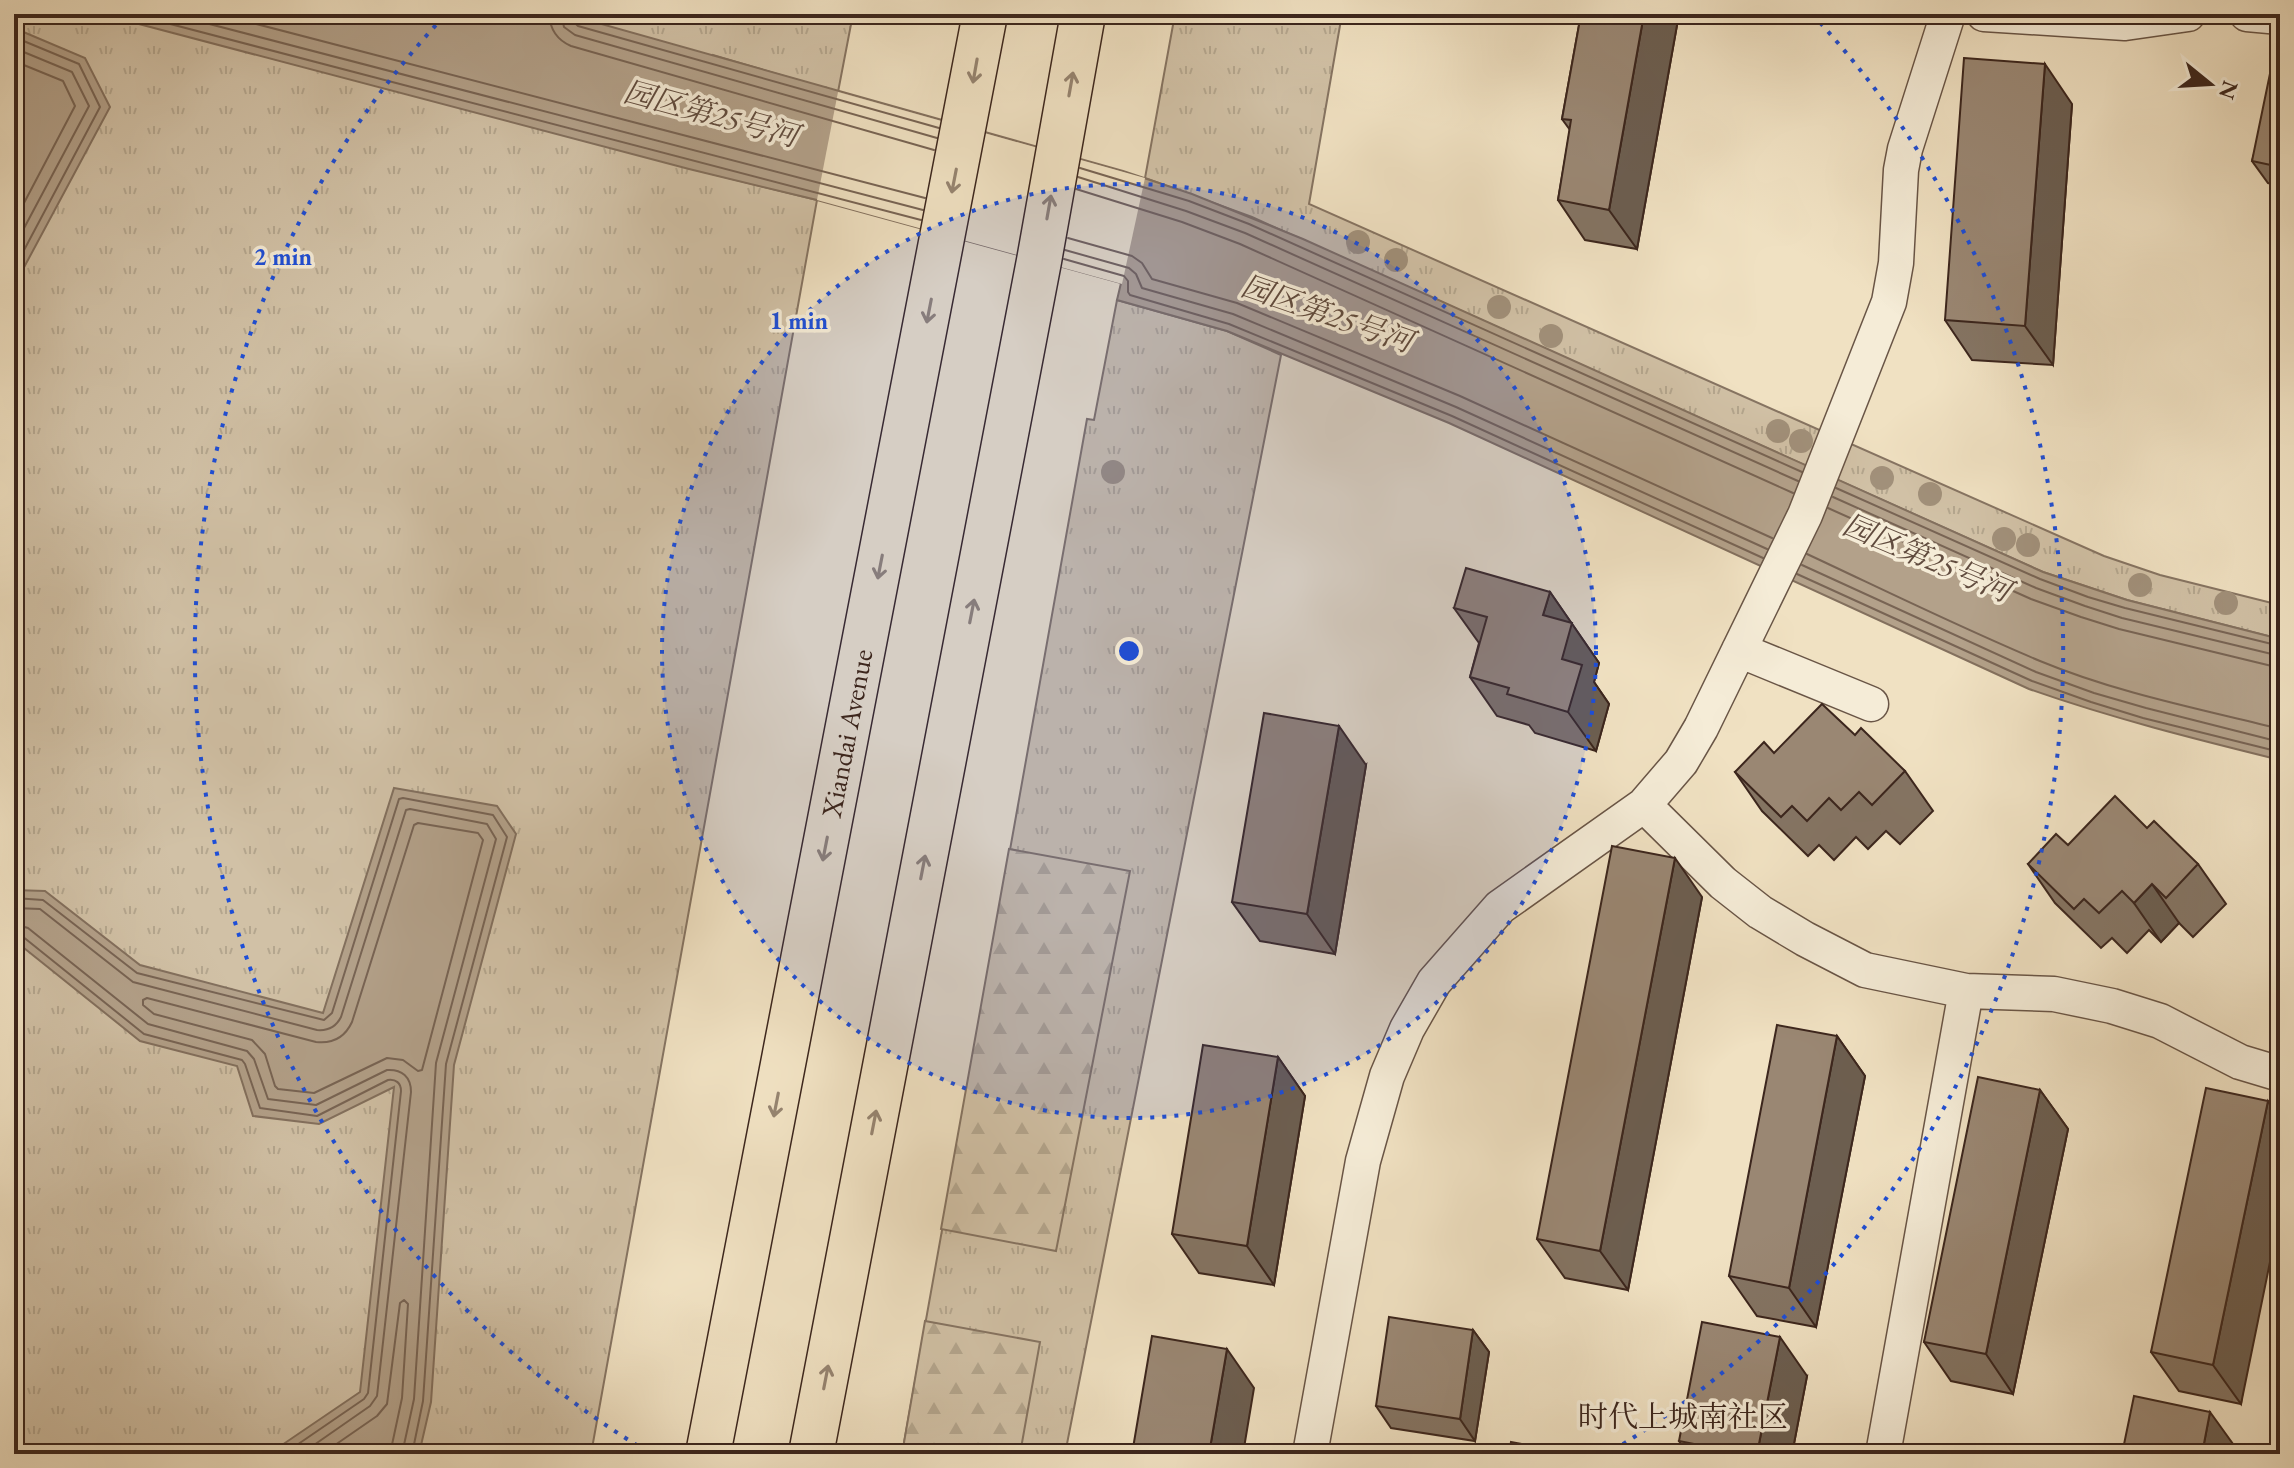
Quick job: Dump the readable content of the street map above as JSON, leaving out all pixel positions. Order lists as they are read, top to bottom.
{
  "streets": {
    "main road": ["Xiandai Avenue"]
  },
  "districts": ["时代上城南社区"],
  "water": ["园区第25号河"],
  "north": "right",
  "rings": ["2 min", "1 min"]
}
